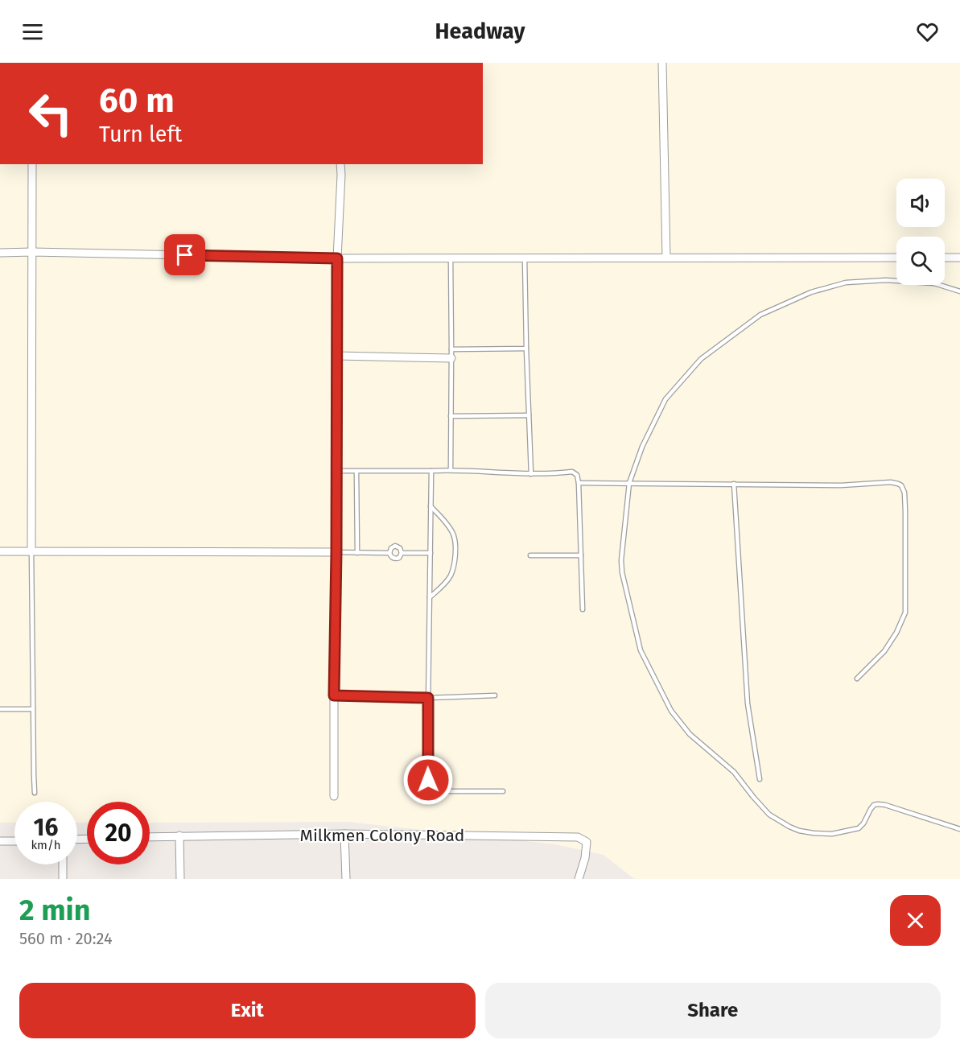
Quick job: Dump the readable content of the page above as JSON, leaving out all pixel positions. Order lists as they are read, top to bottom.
{
  "streets": {
    "street": ["Milkmen Colony Road"]
  },
  "page": {
    "header": "Headway",
    "turn": ["60 m", "Turn left"],
    "speed": "16 km/h",
    "limit": "20",
    "heading": ["2 min", "560 m · 20:24"],
    "buttons": ["Exit", "Share"]
  }
}
